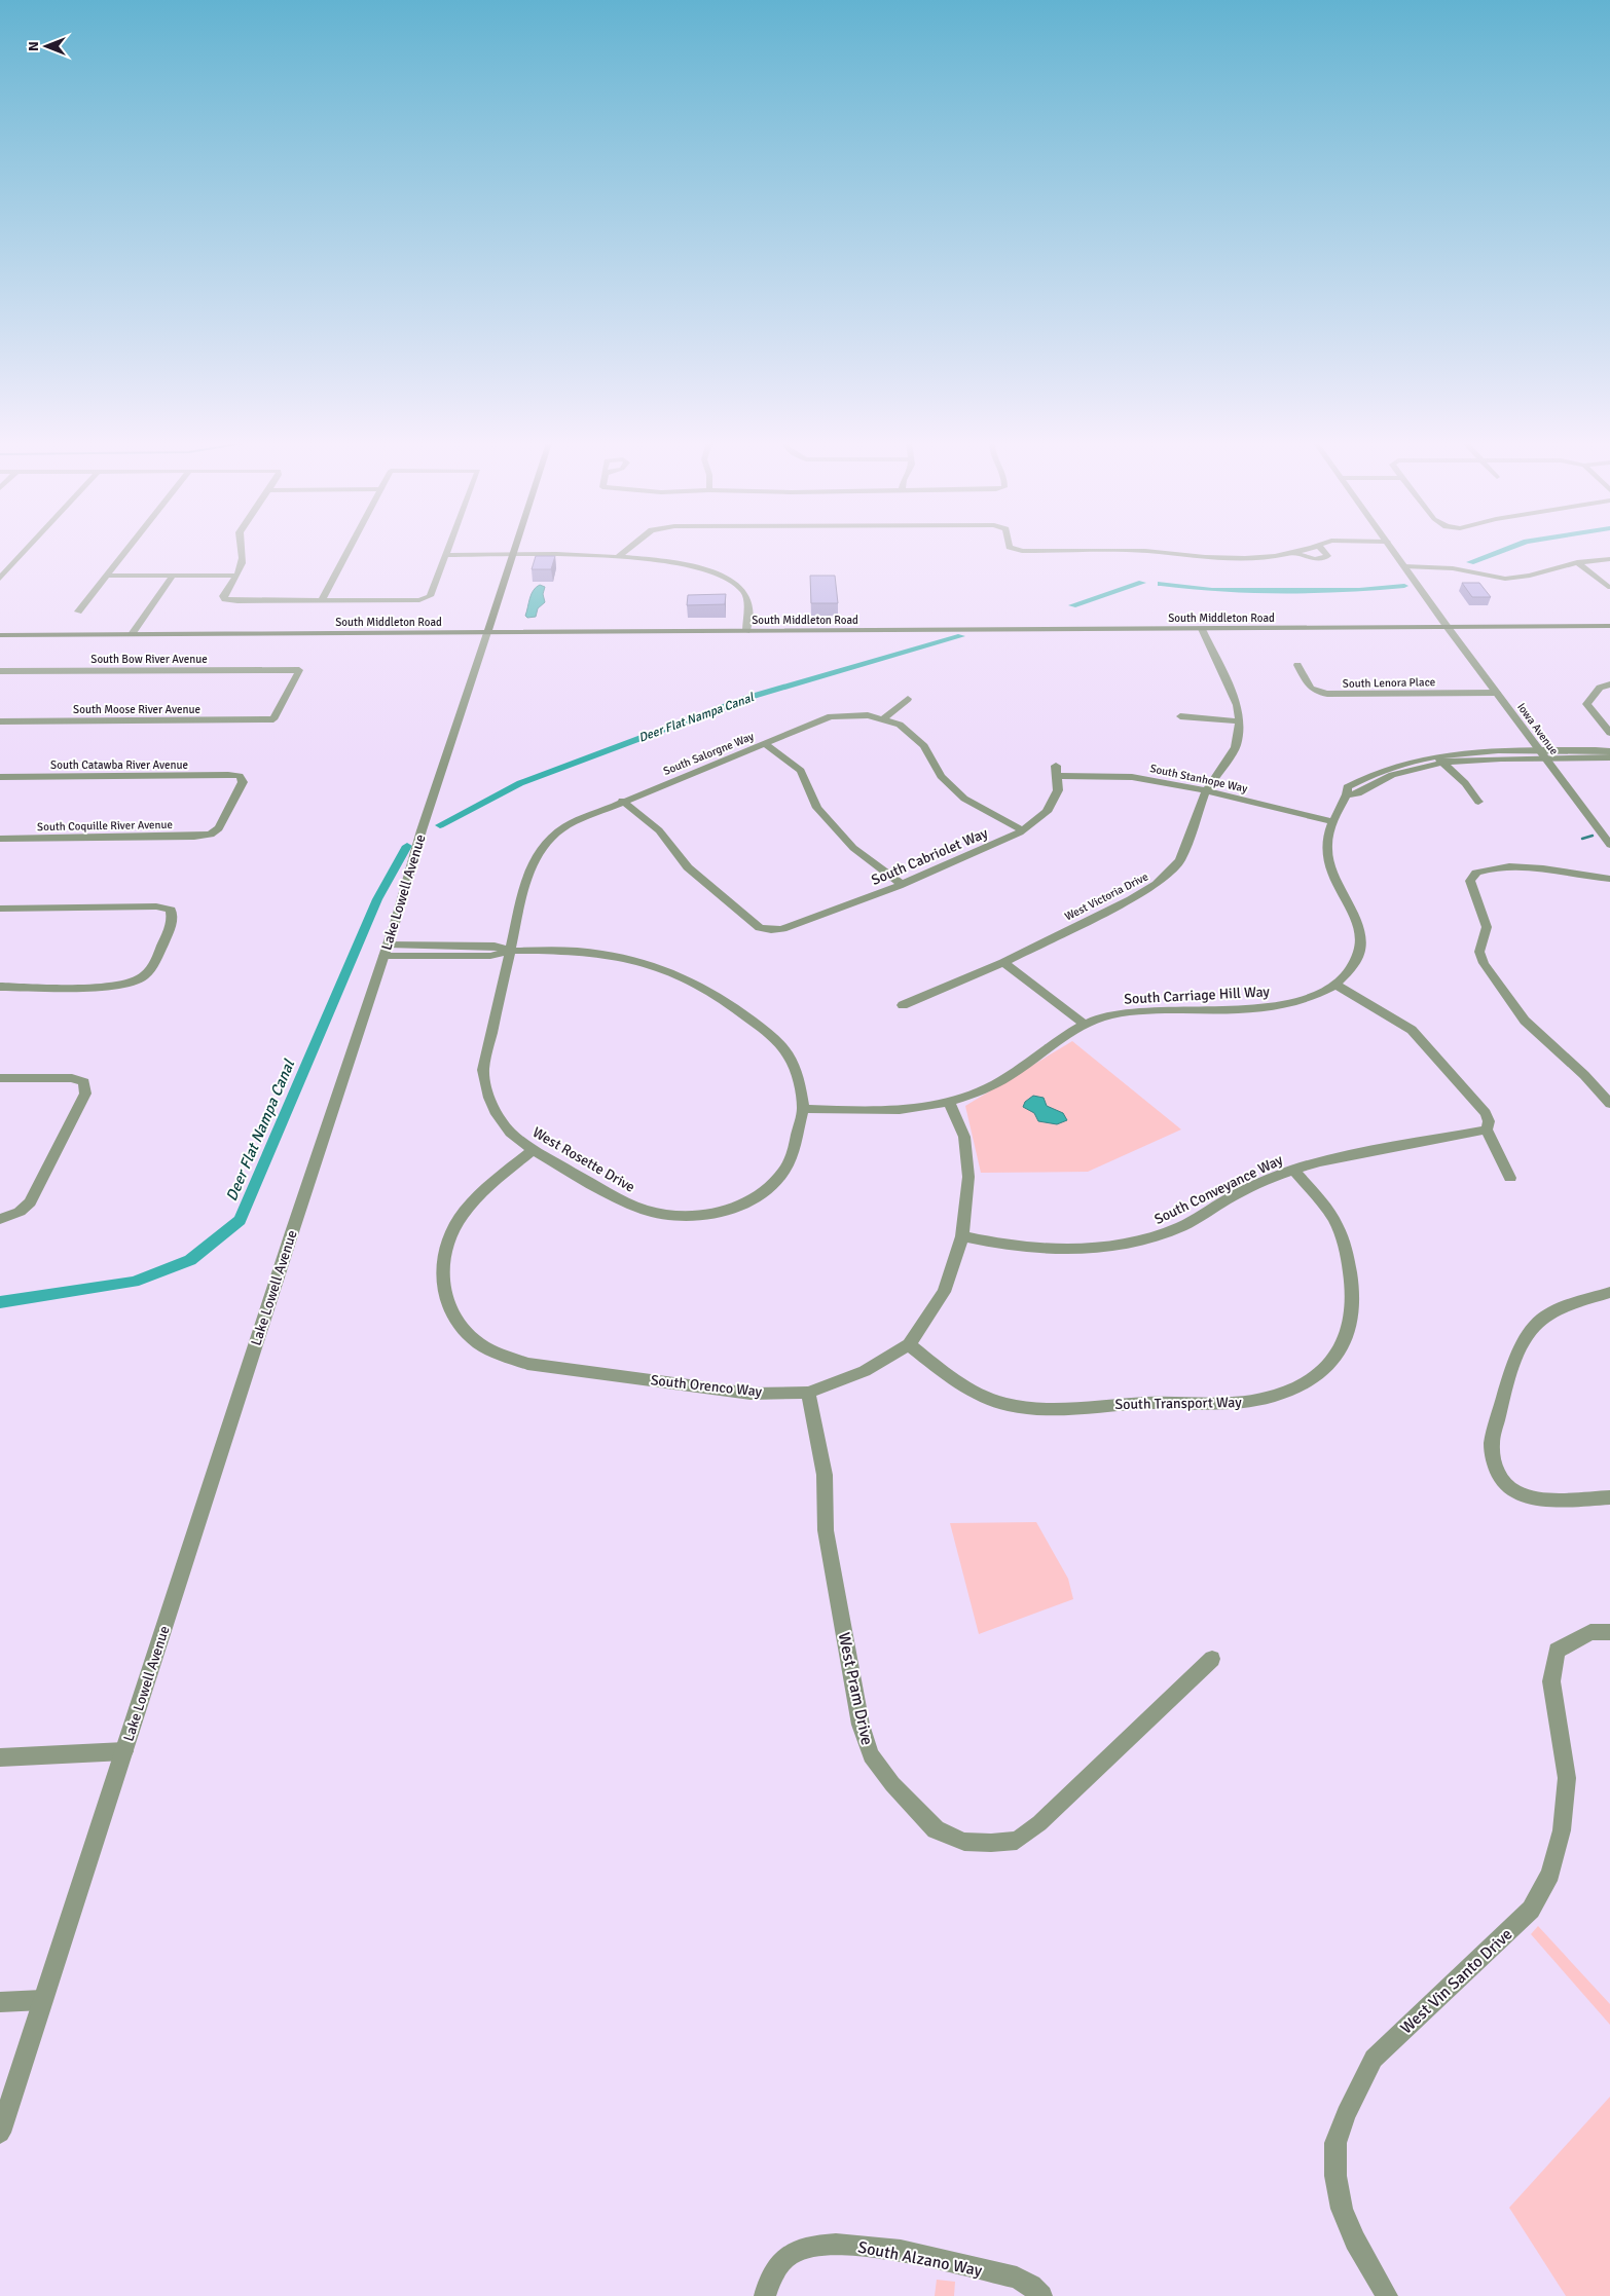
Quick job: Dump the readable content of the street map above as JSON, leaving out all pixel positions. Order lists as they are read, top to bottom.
{
  "streets": {
    "main road": ["South Middleton Road", "Lake Lowell Avenue"],
    "street": [
      "South Bow River Avenue",
      "South Lenora Place",
      "South Moose River Avenue",
      "Iowa Avenue",
      "South Salorgne Way",
      "South Catawba River Avenue",
      "South Stanhope Way",
      "South Coquille River Avenue",
      "South Cabriolet Way",
      "West Victoria Drive",
      "South Carriage Hill Way",
      "West Rosette Drive",
      "South Conveyance Way",
      "South Orenco Way",
      "South Transport Way",
      "West Pram Drive",
      "West Vin Santo Drive",
      "South Alzano Way"
    ]
  },
  "crossings": [
    ["South Middleton Road", "Iowa Avenue"],
    ["South Middleton Road", "Lake Lowell Avenue"],
    ["South Middleton Road", "West Victoria Drive"],
    ["South Bow River Avenue", "South Moose River Avenue"],
    ["South Lenora Place", "Iowa Avenue"],
    ["Iowa Avenue", "South Carriage Hill Way"],
    ["South Salorgne Way", "South Cabriolet Way"],
    ["South Salorgne Way", "West Rosette Drive"],
    ["South Catawba River Avenue", "South Coquille River Avenue"],
    ["South Stanhope Way", "South Cabriolet Way"],
    ["South Stanhope Way", "West Victoria Drive"],
    ["South Stanhope Way", "South Carriage Hill Way"],
    ["South Carriage Hill Way", "West Rosette Drive"],
    ["South Carriage Hill Way", "South Orenco Way"],
    ["West Rosette Drive", "South Orenco Way"],
    ["South Conveyance Way", "South Orenco Way"],
    ["South Conveyance Way", "South Transport Way"],
    ["South Orenco Way", "South Transport Way"],
    ["South Orenco Way", "West Pram Drive"]
  ],
  "water": ["Deer Flat Nampa Canal"],
  "north": "left"
}
